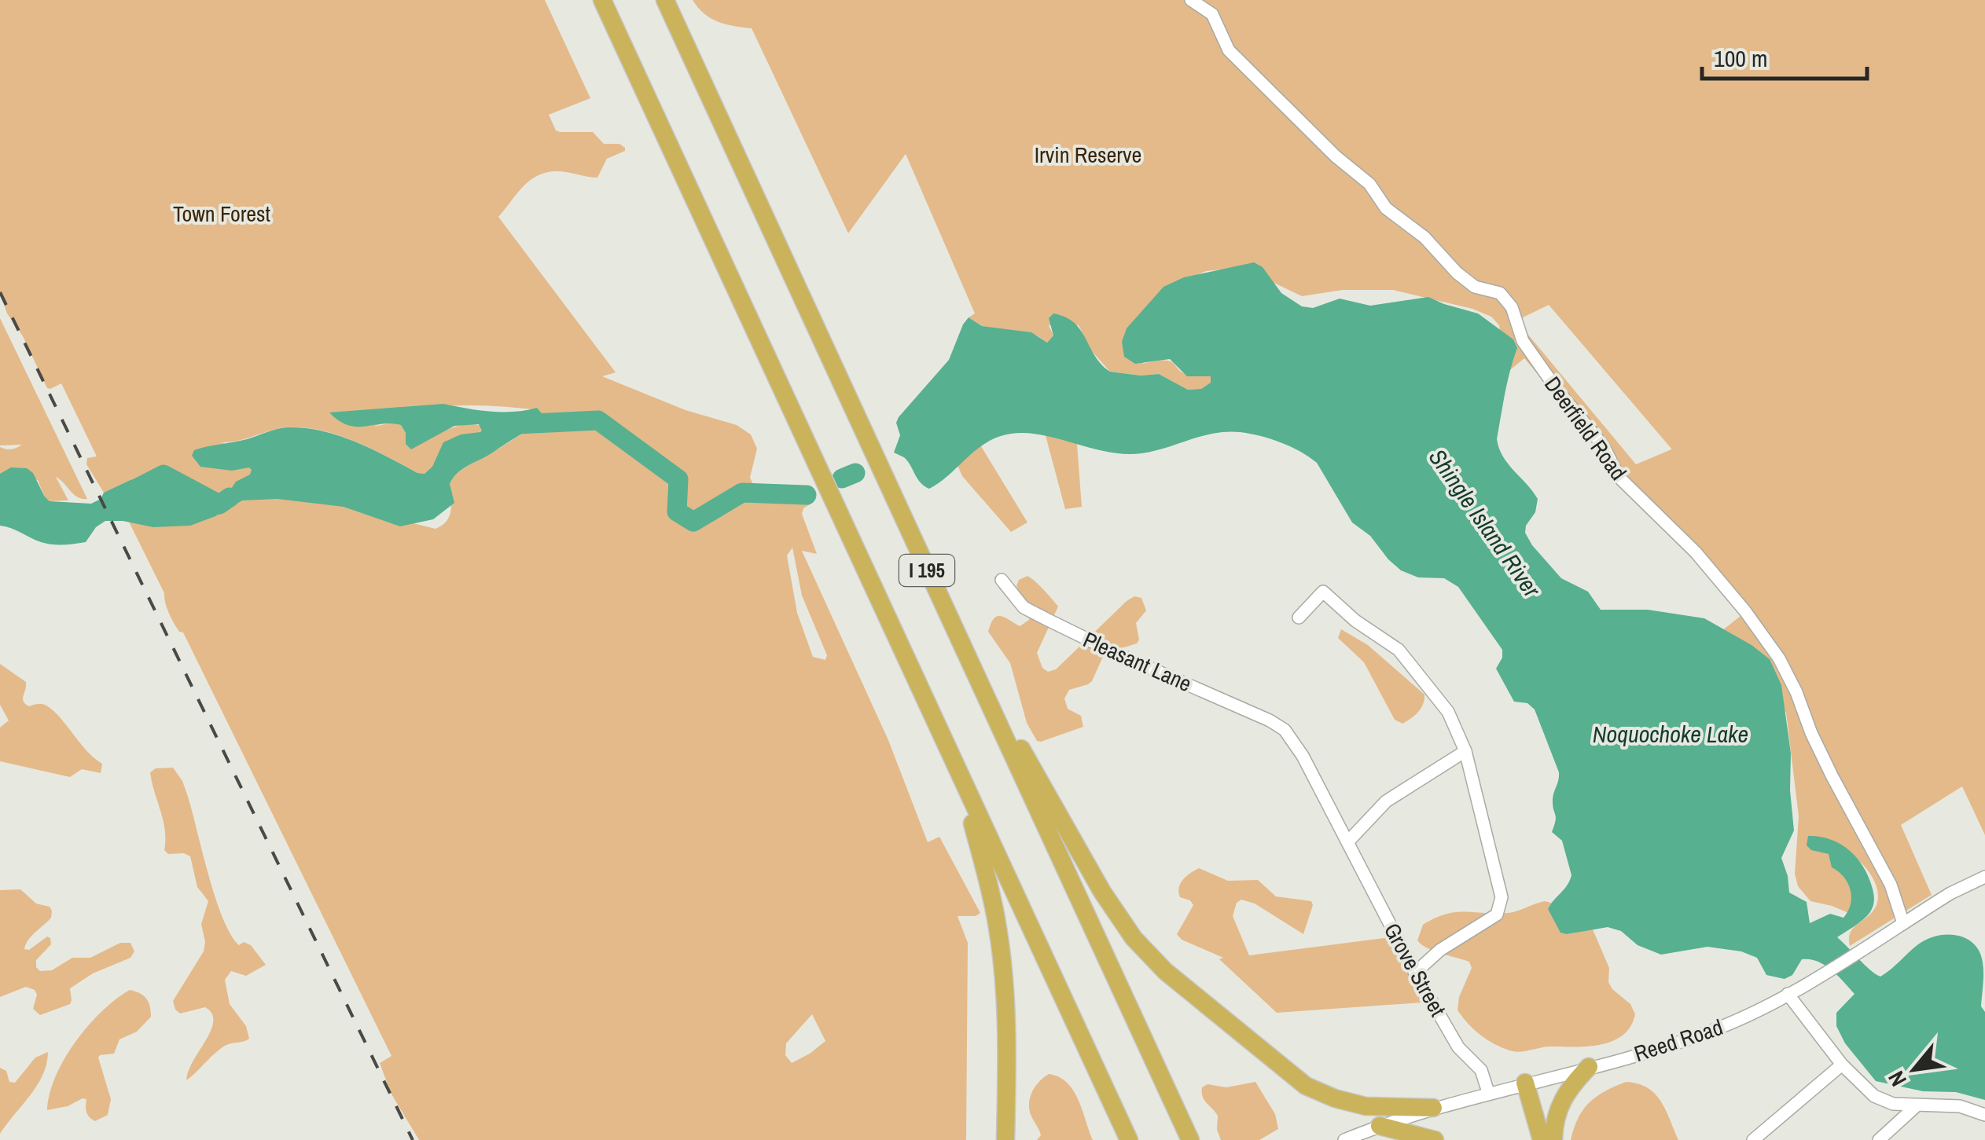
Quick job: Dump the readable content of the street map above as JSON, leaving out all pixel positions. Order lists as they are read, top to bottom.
{
  "streets": {
    "highway": ["I 195"],
    "street": [
      "Deerfield Road",
      "Pleasant Lane",
      "Grove Street",
      "Reed Road"
    ]
  },
  "crossings": [
    ["Deerfield Road", "Reed Road"],
    ["Pleasant Lane", "Grove Street"],
    ["Grove Street", "Reed Road"]
  ],
  "water": ["Shingle Island River", "Noquochoke Lake"],
  "parks": ["Irvin Reserve", "Town Forest"],
  "scale_bar": "100 m",
  "north": "bottom left"
}
